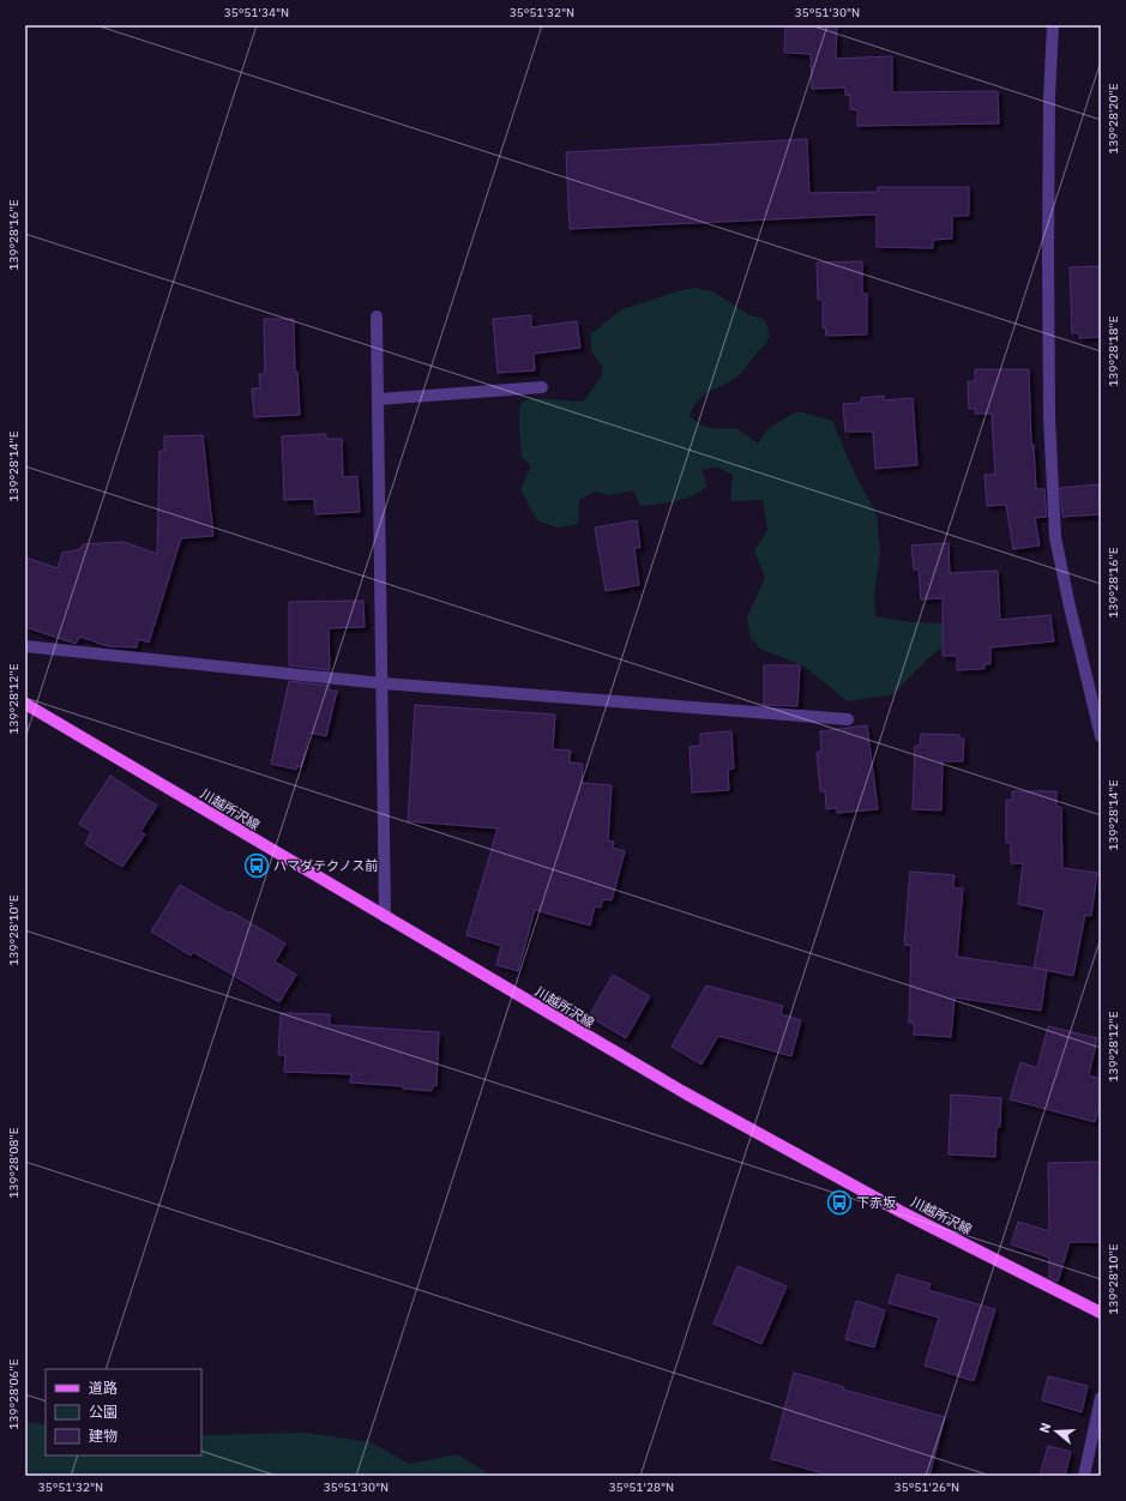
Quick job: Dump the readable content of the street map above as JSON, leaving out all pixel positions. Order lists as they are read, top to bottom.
{
  "streets": {
    "main road": ["川越所沢線"]
  },
  "places": {
    "bus stop": ["ハマダテクノス前", "下赤坂"]
  },
  "legend": ["道路", "公園", "建物"],
  "north": "left",
  "coordinates": [
    "35°51'34\"N",
    "35°51'32\"N",
    "35°51'30\"N",
    "139°28'20\"E",
    "139°28'16\"E",
    "139°28'18\"E",
    "139°28'14\"E",
    "139°28'12\"E",
    "139°28'10\"E",
    "139°28'08\"E",
    "139°28'06\"E",
    "35°51'28\"N",
    "35°51'26\"N"
  ]
}
